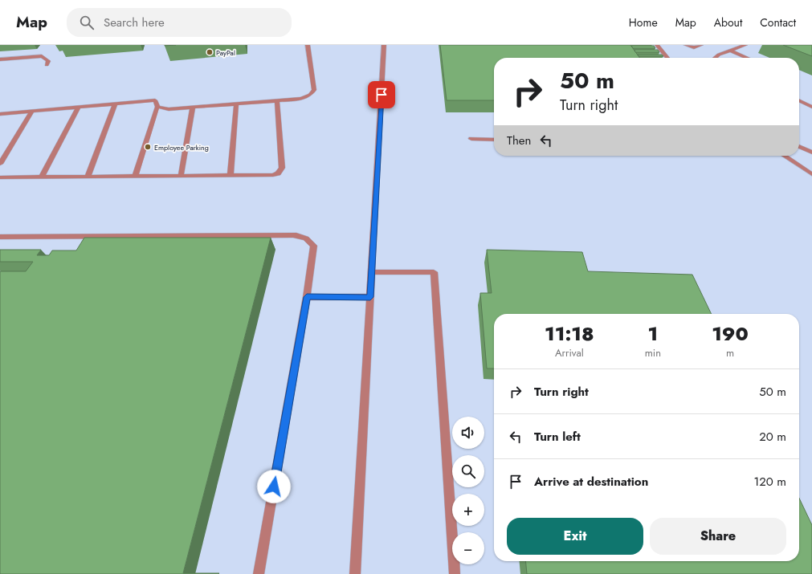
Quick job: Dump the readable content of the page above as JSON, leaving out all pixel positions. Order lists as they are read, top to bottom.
{
  "places": ["PayPal", "Employee Parking"],
  "page": {
    "header": "Map",
    "search": "Search here",
    "nav": [
      "Home",
      "Map",
      "About",
      "Contact"
    ],
    "turn": ["50 m", "Turn right"],
    "then": "Then",
    "eta": [
      "11:18",
      "Arrival",
      "1",
      "min",
      "190",
      "m"
    ],
    "list": [
      {
        "name": "Turn right",
        "value": "50 m"
      },
      {
        "name": "Turn left",
        "value": "20 m"
      },
      {
        "name": "Arrive at destination",
        "value": "120 m"
      }
    ],
    "map_buttons": ["+", "−"],
    "buttons": ["Exit", "Share"]
  }
}
